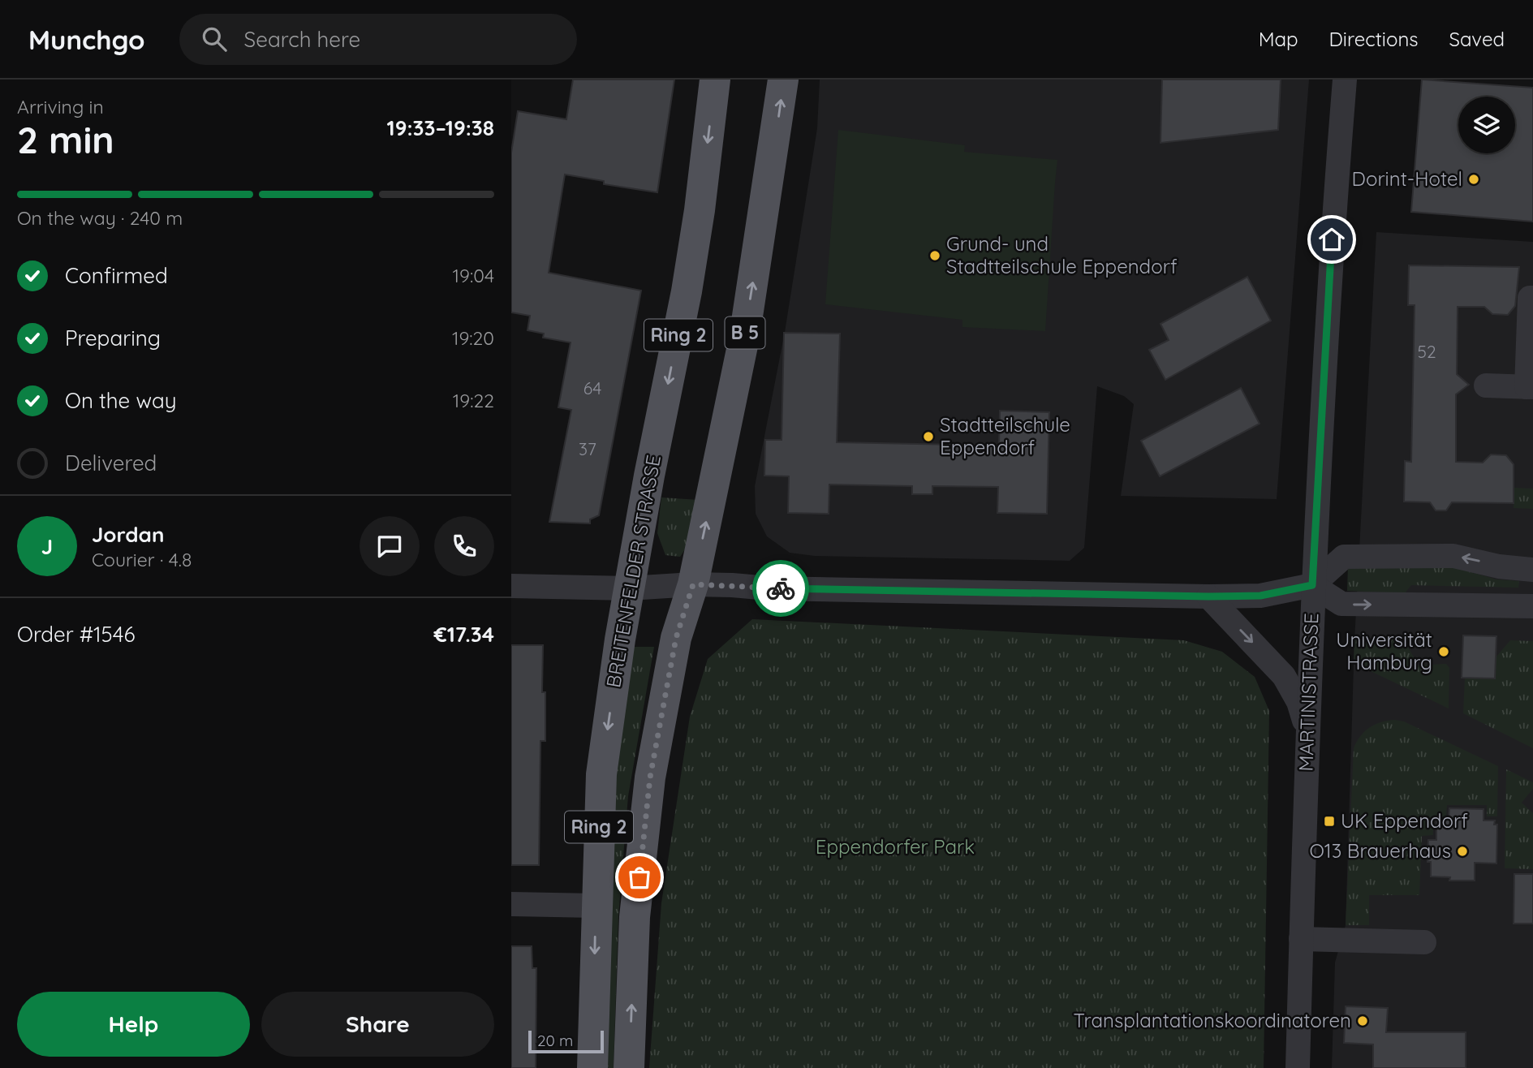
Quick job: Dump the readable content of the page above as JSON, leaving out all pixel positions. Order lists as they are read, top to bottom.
{
  "streets": {
    "main road": ["B 5", "Ring 2", "BREITENFELDER STRASSE"],
    "street": ["MARTINISTRASSE"]
  },
  "parks": ["Eppendorfer Park"],
  "places": {
    "other": [
      "Dorint-Hotel",
      "Grund- und Stadtteilschule Eppendorf",
      "Stadtteilschule Eppendorf",
      "Universität Hamburg",
      "O13 Brauerhaus",
      "Transplantationskoordinatoren"
    ],
    "transit": ["UK Eppendorf"]
  },
  "house_numbers": ["52", "64", "37"],
  "scale_bar": "20 m",
  "page": {
    "header": "Munchgo",
    "search": "Search here",
    "nav": ["Map", "Directions", "Saved"],
    "heading": ["2 min", "Arriving in", "19:33–19:38"],
    "panel": [
      "Jordan",
      "Courier · 4.8",
      "Order #1546",
      "€17.34"
    ],
    "bar": "On the way · 240 m",
    "list": [
      ["Confirmed", "19:04"],
      ["Preparing", "19:20"],
      ["On the way", "19:22"],
      "Delivered"
    ],
    "round": "J",
    "buttons": ["Help", "Share"],
    "scale": "20 m"
  }
}
